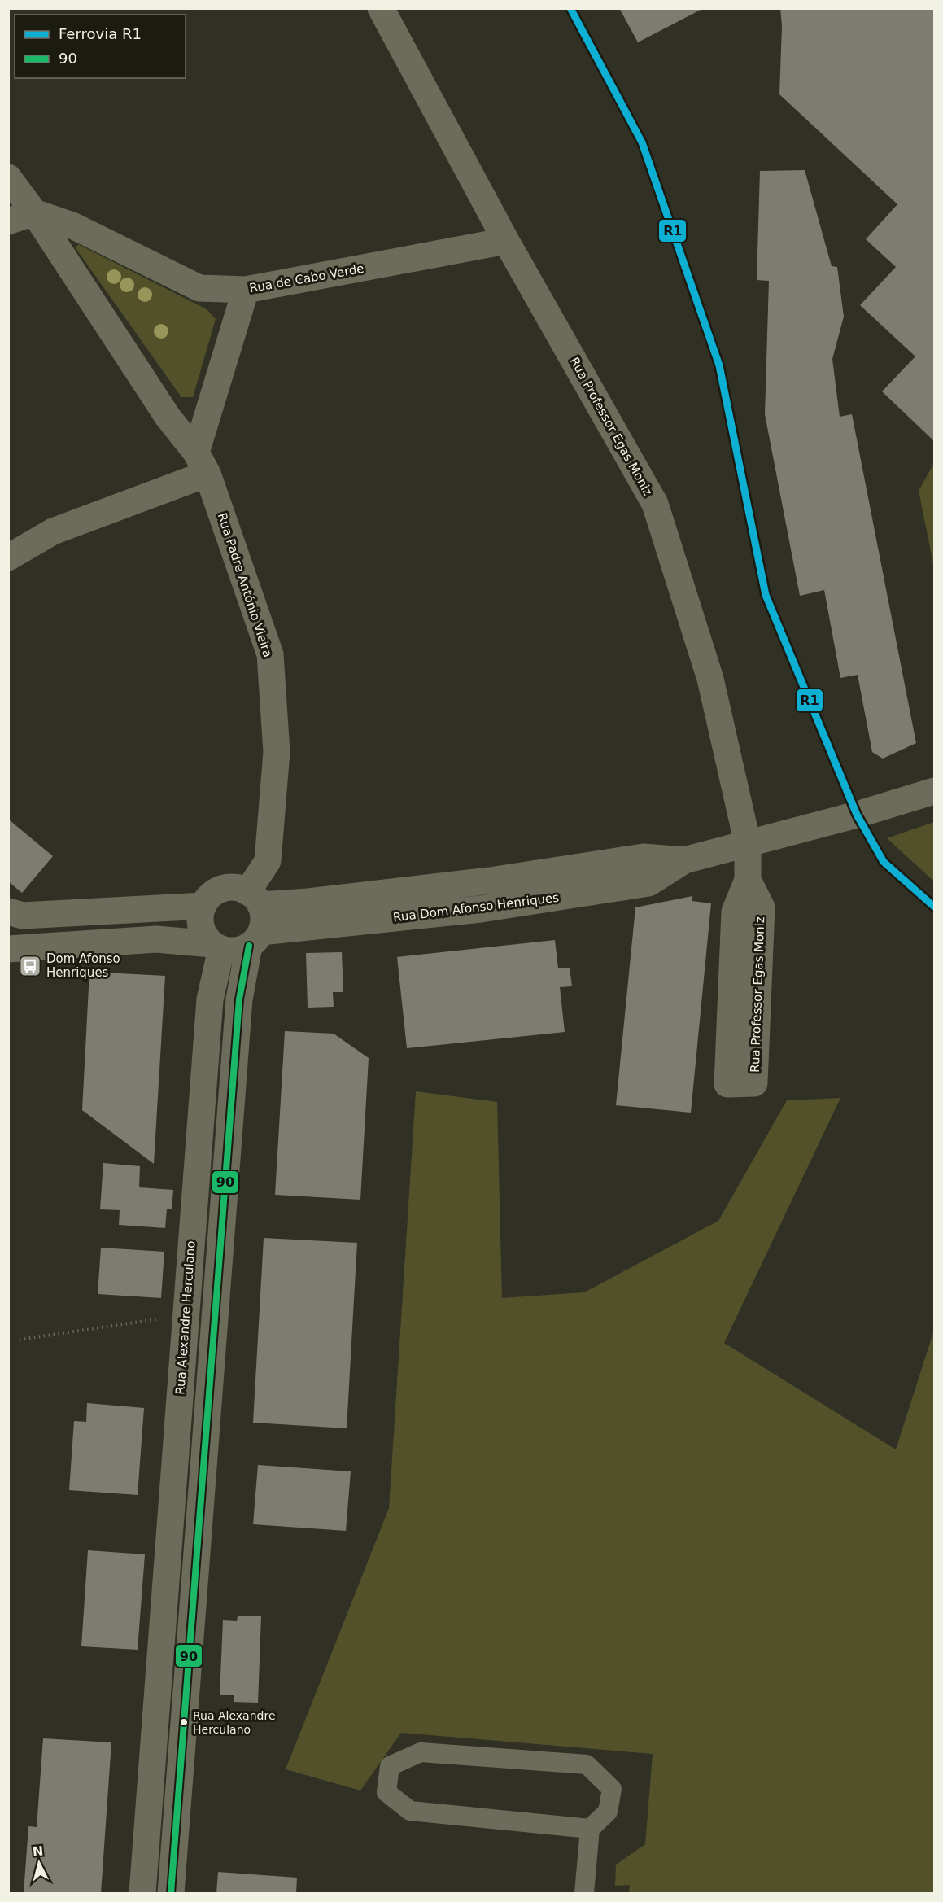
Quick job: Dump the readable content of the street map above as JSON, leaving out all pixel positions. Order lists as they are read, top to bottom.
{
  "streets": {
    "street": [
      "Rua de Cabo Verde",
      "Rua Professor Egas Moniz",
      "Rua Padre António Vieira",
      "Rua Dom Afonso Henriques",
      "Rua Alexandre Herculano"
    ]
  },
  "crossings": [
    ["Rua de Cabo Verde", "Rua Professor Egas Moniz"],
    ["Rua de Cabo Verde", "Rua Padre António Vieira"],
    ["Rua Professor Egas Moniz", "Rua Dom Afonso Henriques"],
    ["Rua Padre António Vieira", "Rua Dom Afonso Henriques"],
    ["Rua Padre António Vieira", "Rua Alexandre Herculano"],
    ["Rua Dom Afonso Henriques", "Rua Alexandre Herculano"]
  ],
  "places": {
    "bus stop": ["Dom Afonso Henriques"],
    "other": ["Rua Alexandre Herculano"]
  },
  "lines": ["rail line R1", "transit line 90"],
  "legend": ["Ferrovia R1", "90"],
  "north": "top"
}
